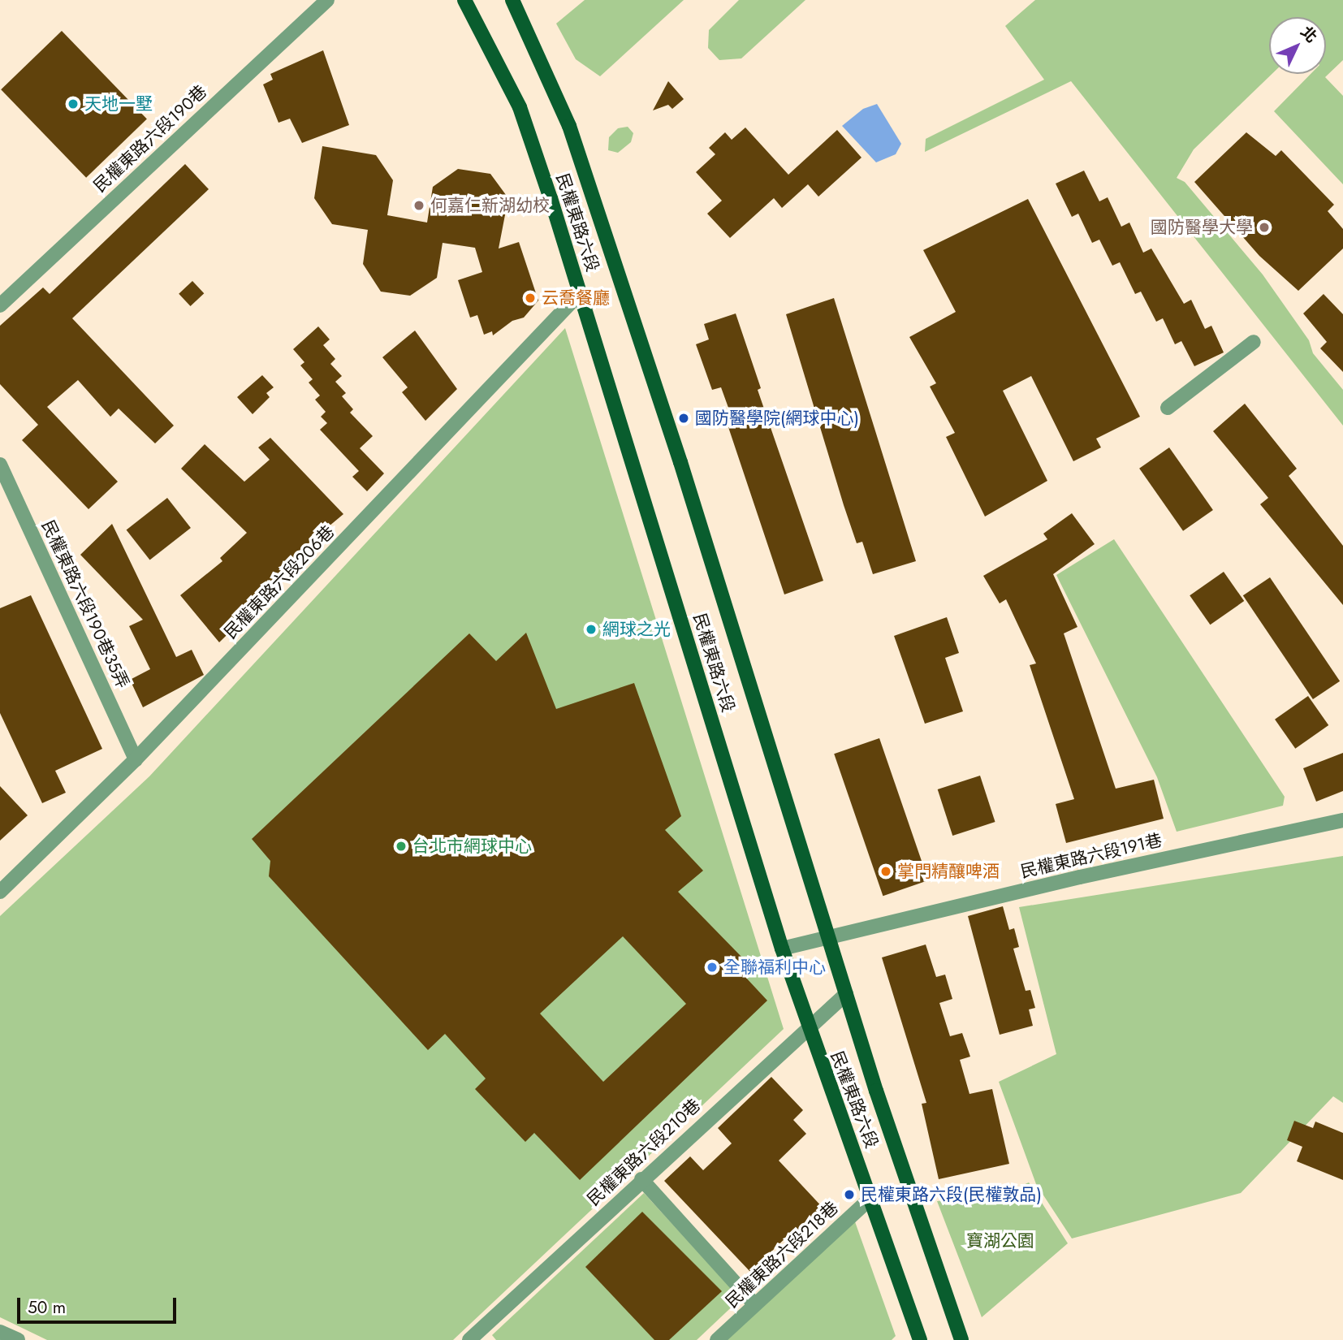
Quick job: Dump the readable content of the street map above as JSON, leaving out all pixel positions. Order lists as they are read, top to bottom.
{
  "streets": {
    "main road": ["民權東路六段"],
    "street": [
      "民權東路六段190巷",
      "民權東路六段206巷",
      "民權東路六段190巷35弄",
      "民權東路六段191巷",
      "民權東路六段210巷",
      "民權東路六段218巷"
    ]
  },
  "crossings": [
    ["民權東路六段", "民權東路六段206巷"],
    ["民權東路六段", "民權東路六段191巷"],
    ["民權東路六段", "民權東路六段210巷"],
    ["民權東路六段", "民權東路六段218巷"],
    ["民權東路六段206巷", "民權東路六段190巷35弄"]
  ],
  "parks": ["寶湖公園"],
  "places": [
    "天地一墅",
    "何嘉仁新湖幼校",
    "國防醫學大學",
    "云喬餐廳",
    "國防醫學院(網球中心)",
    "網球之光",
    "台北市網球中心",
    "掌門精釀啤酒",
    "全聯福利中心",
    "民權東路六段(民權敦品)"
  ],
  "scale_bar": "50 m",
  "north": "top right"
}
